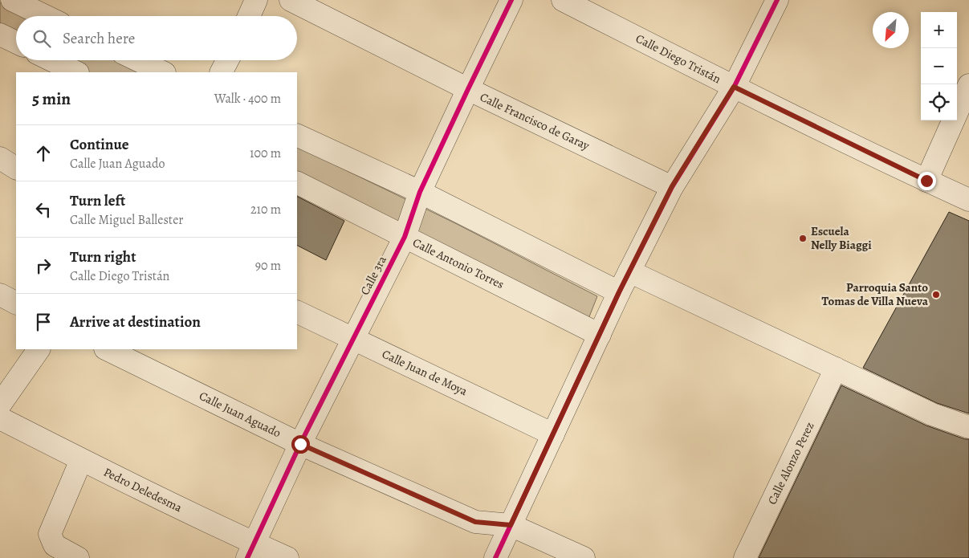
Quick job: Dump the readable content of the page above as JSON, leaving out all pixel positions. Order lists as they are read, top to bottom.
{
  "streets": {
    "street": [
      "Calle Diego Tristán",
      "Calle Francisco de Garay",
      "Calle Antonio Torres",
      "Calle 3ra",
      "Calle Juan de Moya",
      "Calle Juan Aguado",
      "Calle Alonzo Perez",
      "Pedro Deledesma"
    ]
  },
  "crossings": [
    ["Calle Francisco de Garay", "Calle 3ra"],
    ["Calle Antonio Torres", "Calle 3ra"],
    ["Calle 3ra", "Calle Juan de Moya"],
    ["Calle 3ra", "Calle Juan Aguado"],
    ["Calle 3ra", "Pedro Deledesma"]
  ],
  "places": ["Escuela Nelly Biaggi", "Parroquia Santo Tomas de Villa Nueva"],
  "north": "bottom left",
  "page": {
    "map_buttons": ["+", "−"],
    "search": "Search here",
    "heading": ["5 min", "Walk · 400 m"],
    "list": [
      ["Continue", "Calle Juan Aguado", "100 m"],
      ["Turn left", "Calle Miguel Ballester", "210 m"],
      ["Turn right", "Calle Diego Tristán", "90 m"],
      "Arrive at destination"
    ]
  }
}
